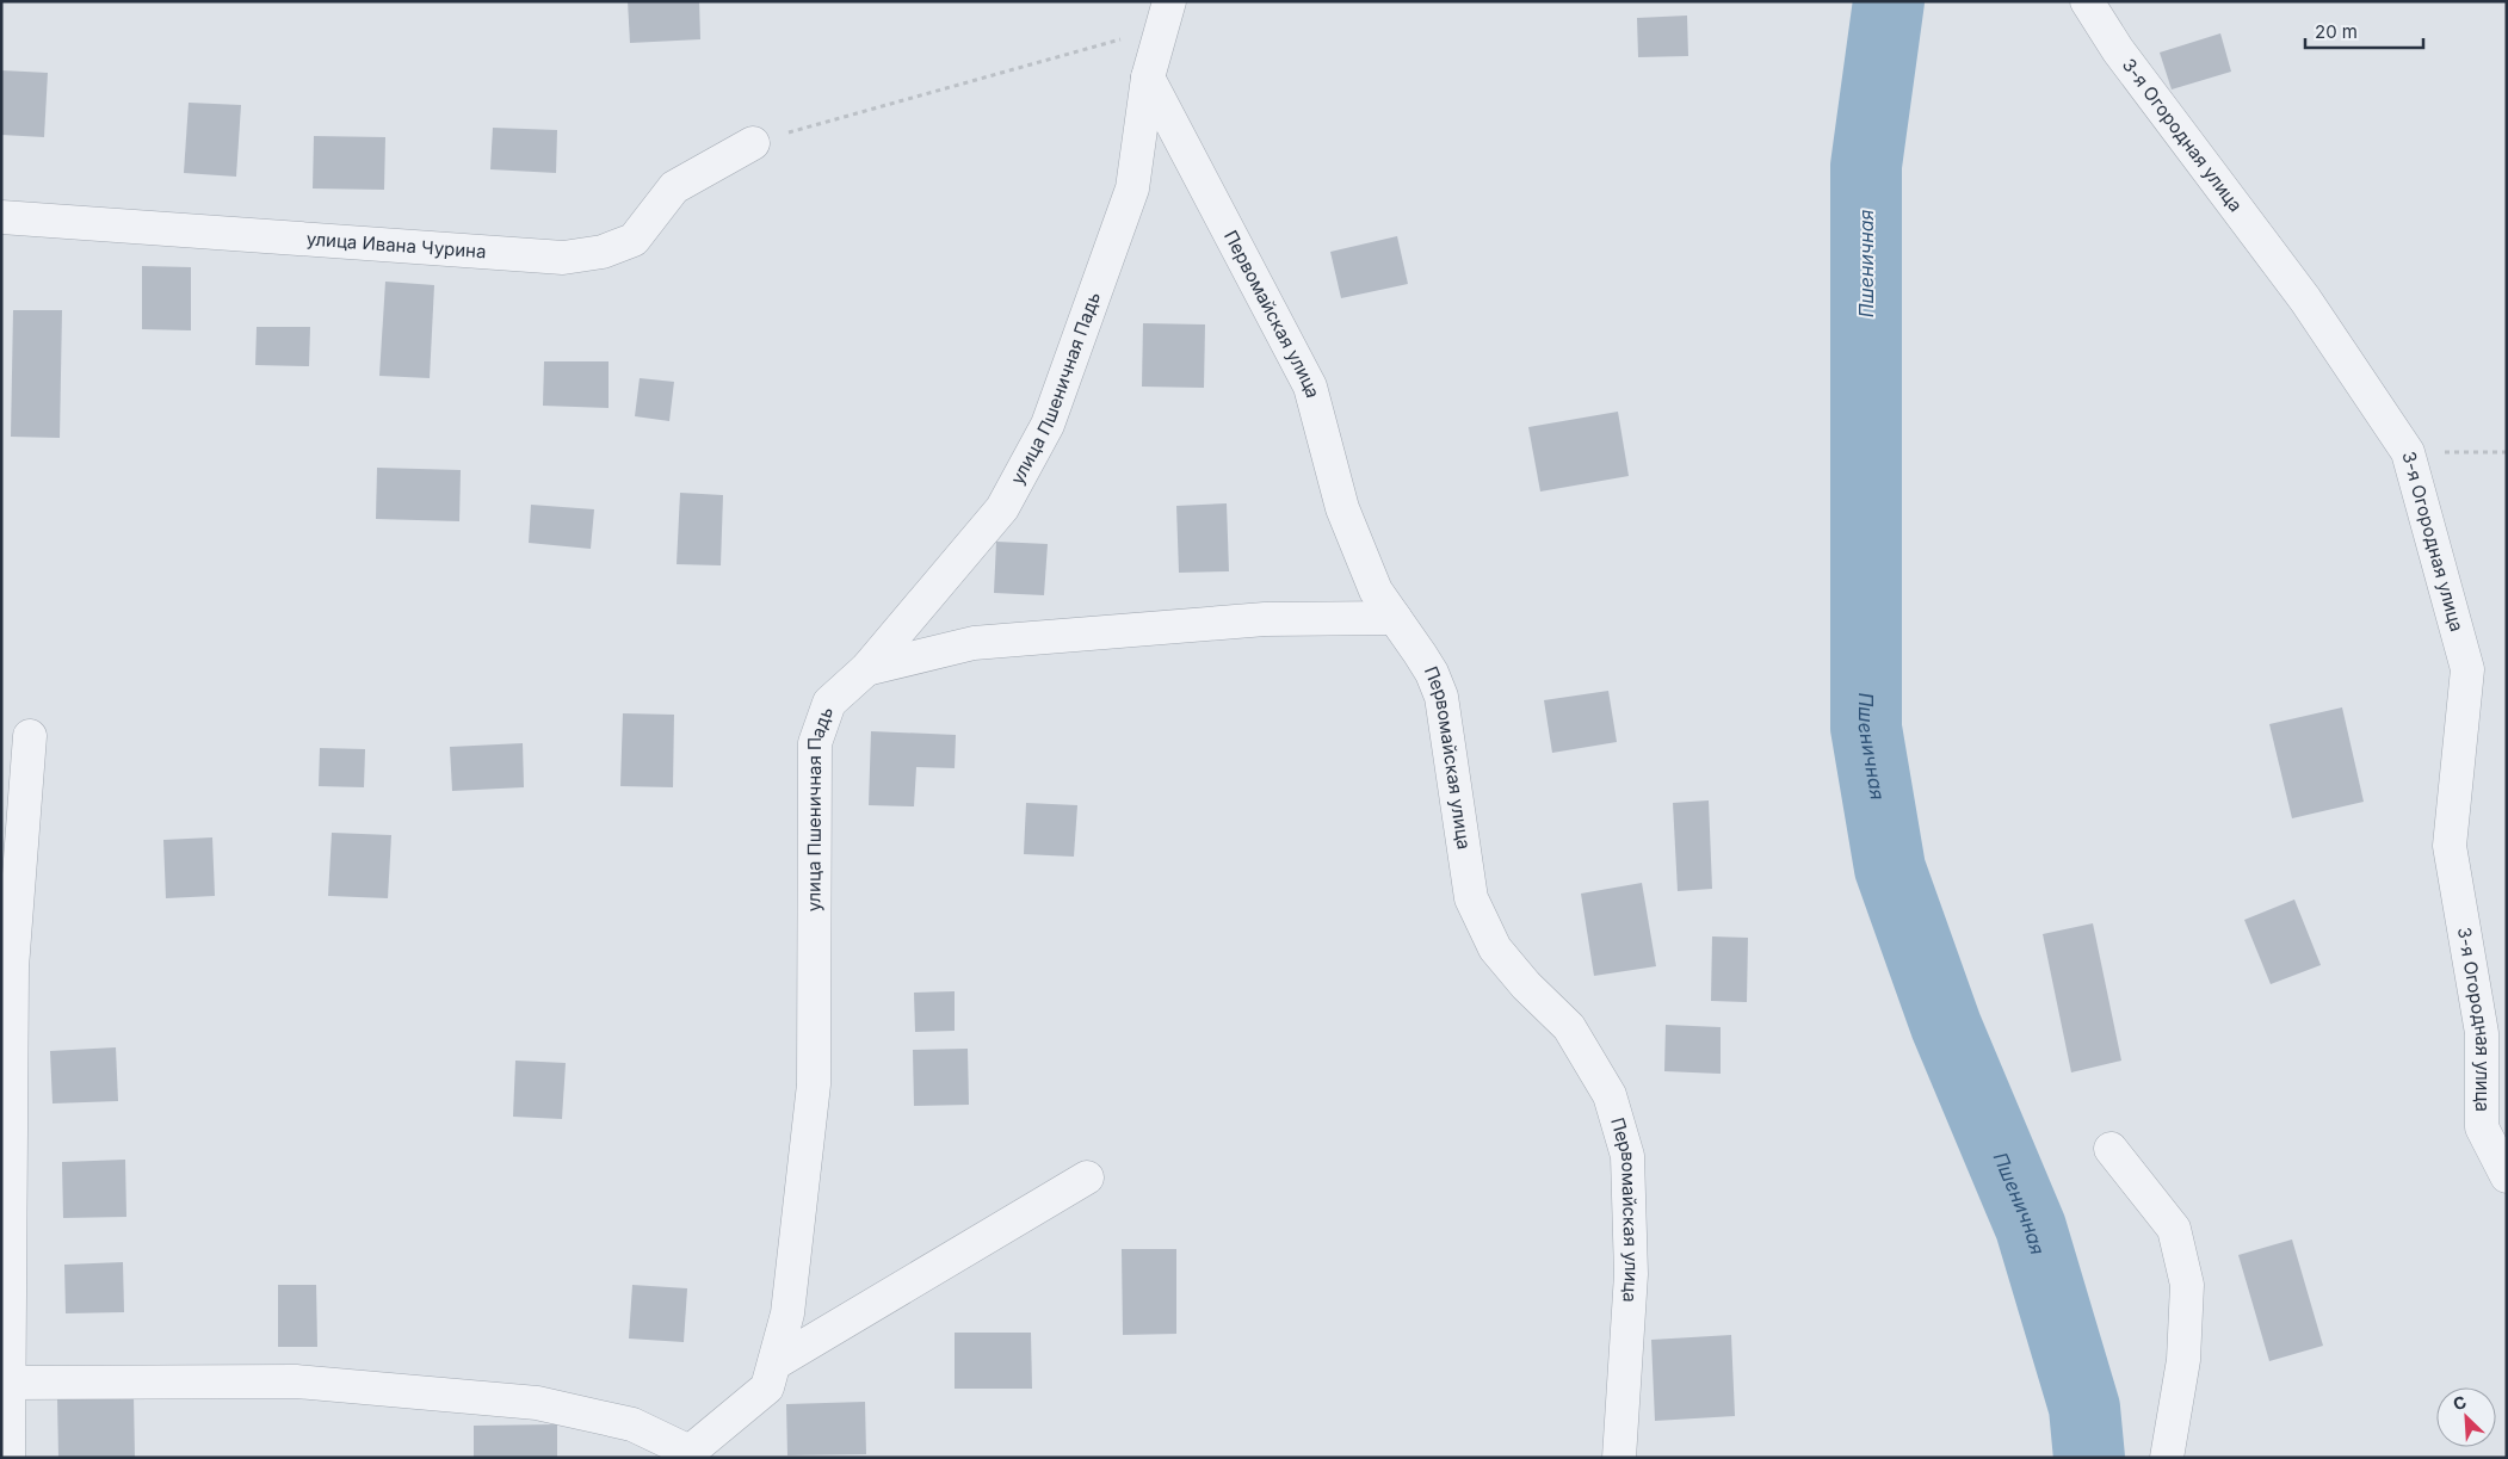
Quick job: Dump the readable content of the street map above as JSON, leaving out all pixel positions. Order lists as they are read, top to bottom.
{
  "streets": {
    "street": [
      "3-я Огородная улица",
      "улица Ивана Чурина",
      "Первомайская улица",
      "улица Пшеничная Падь"
    ]
  },
  "crossings": [
    ["Первомайская улица", "улица Пшеничная Падь"]
  ],
  "water": ["Пшеничная"],
  "scale_bar": "20 m",
  "north": "top left"
}
